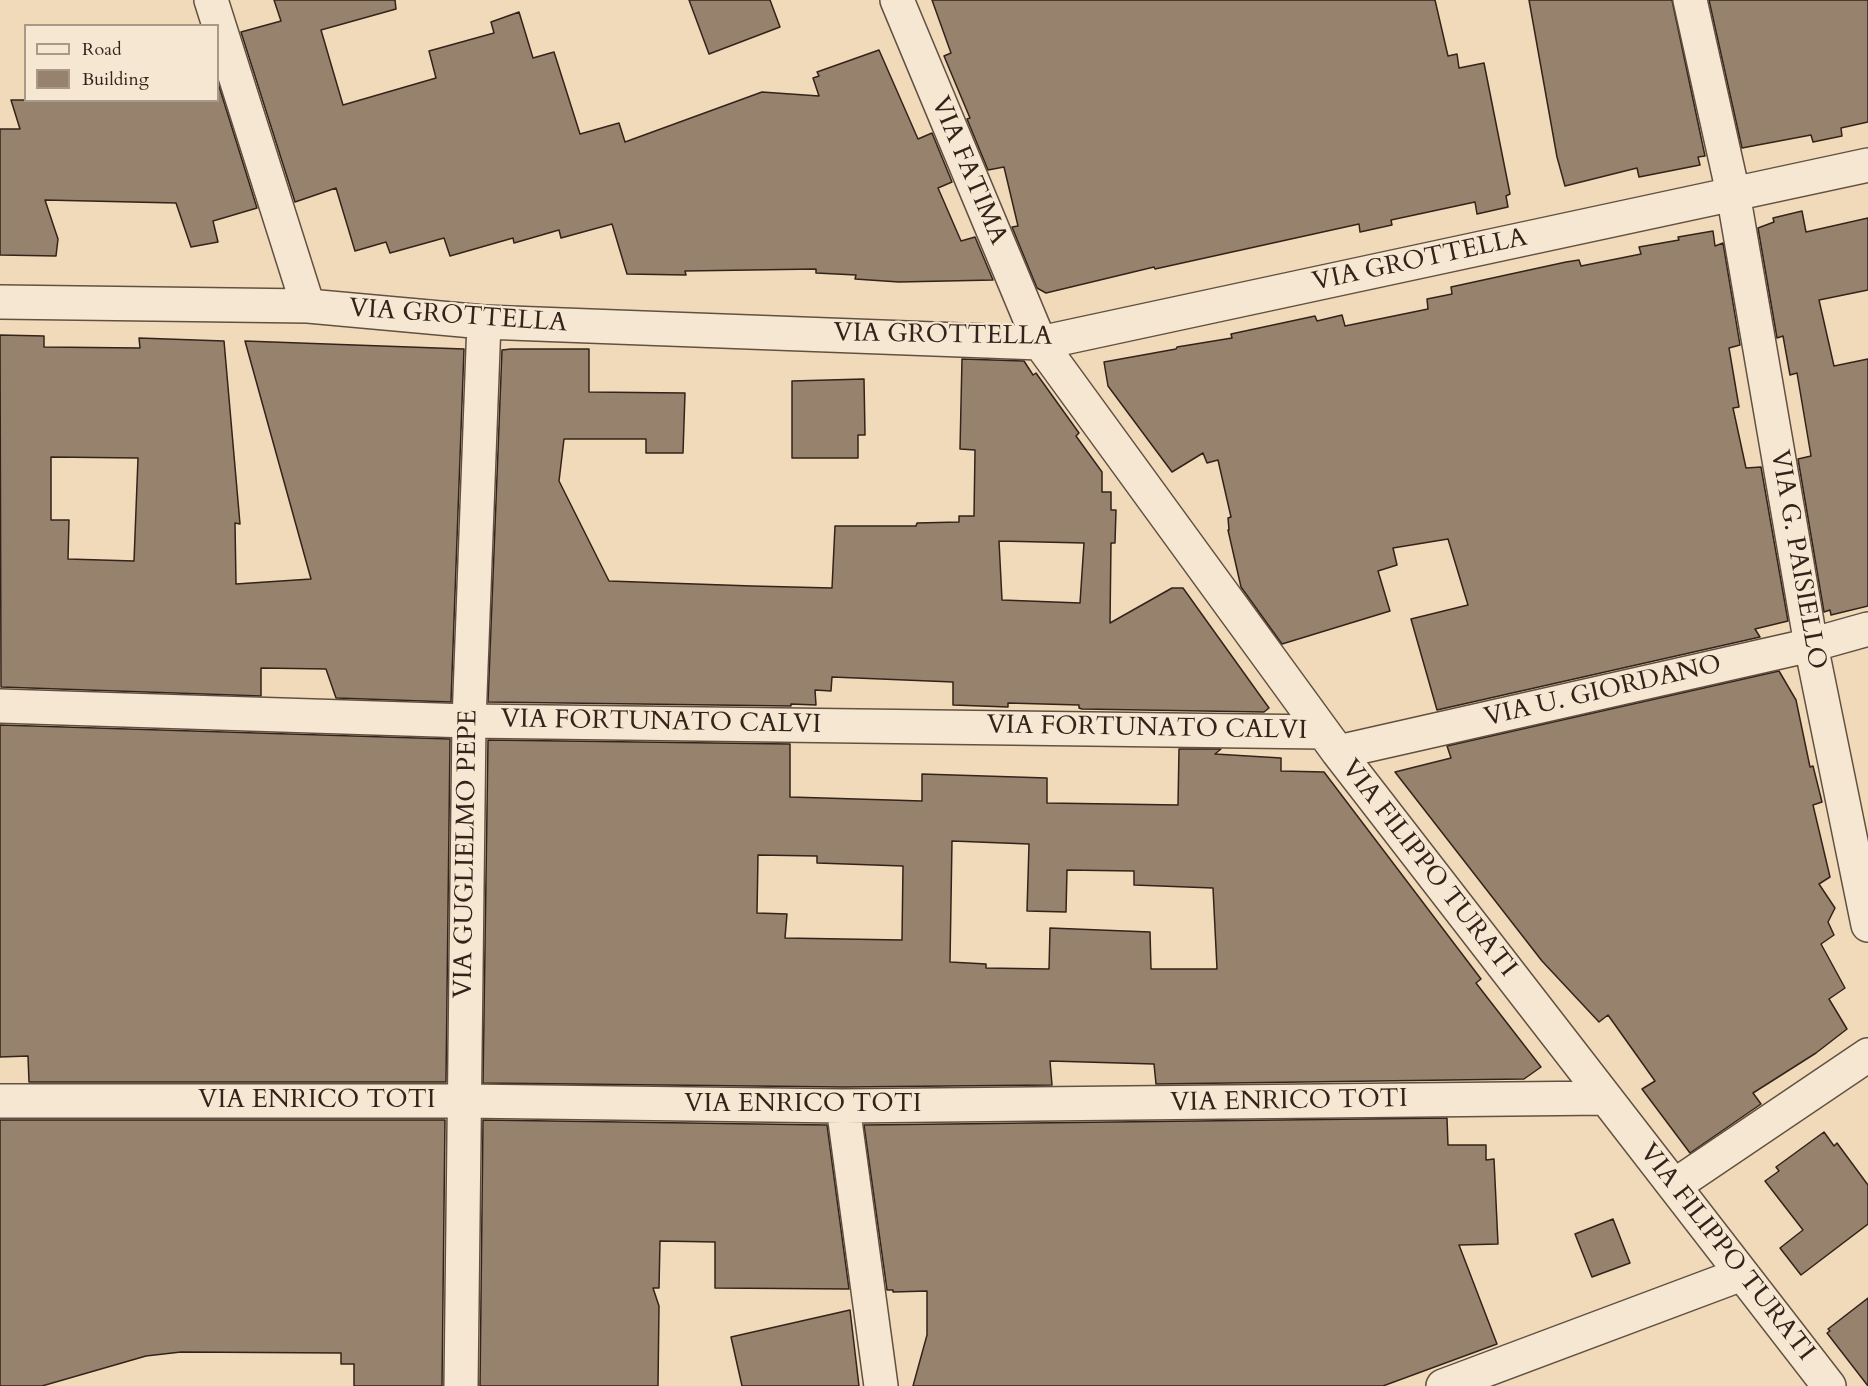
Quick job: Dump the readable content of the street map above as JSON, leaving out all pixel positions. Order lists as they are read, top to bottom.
{
  "streets": {
    "street": [
      "VIA FATIMA",
      "VIA GROTTELLA",
      "VIA G. PAISIELLO",
      "VIA U. GIORDANO",
      "VIA FORTUNATO CALVI",
      "VIA GUGLIELMO PEPE",
      "VIA FILIPPO TURATI",
      "VIA ENRICO TOTI"
    ]
  },
  "crossings": [
    ["VIA FATIMA", "VIA GROTTELLA"],
    ["VIA FATIMA", "VIA FILIPPO TURATI"],
    ["VIA GROTTELLA", "VIA G. PAISIELLO"],
    ["VIA GROTTELLA", "VIA GUGLIELMO PEPE"],
    ["VIA GROTTELLA", "VIA FILIPPO TURATI"],
    ["VIA G. PAISIELLO", "VIA U. GIORDANO"],
    ["VIA U. GIORDANO", "VIA FORTUNATO CALVI"],
    ["VIA U. GIORDANO", "VIA FILIPPO TURATI"],
    ["VIA FORTUNATO CALVI", "VIA GUGLIELMO PEPE"],
    ["VIA FORTUNATO CALVI", "VIA FILIPPO TURATI"],
    ["VIA GUGLIELMO PEPE", "VIA ENRICO TOTI"],
    ["VIA FILIPPO TURATI", "VIA ENRICO TOTI"]
  ],
  "legend": ["Road", "Building"]
}
